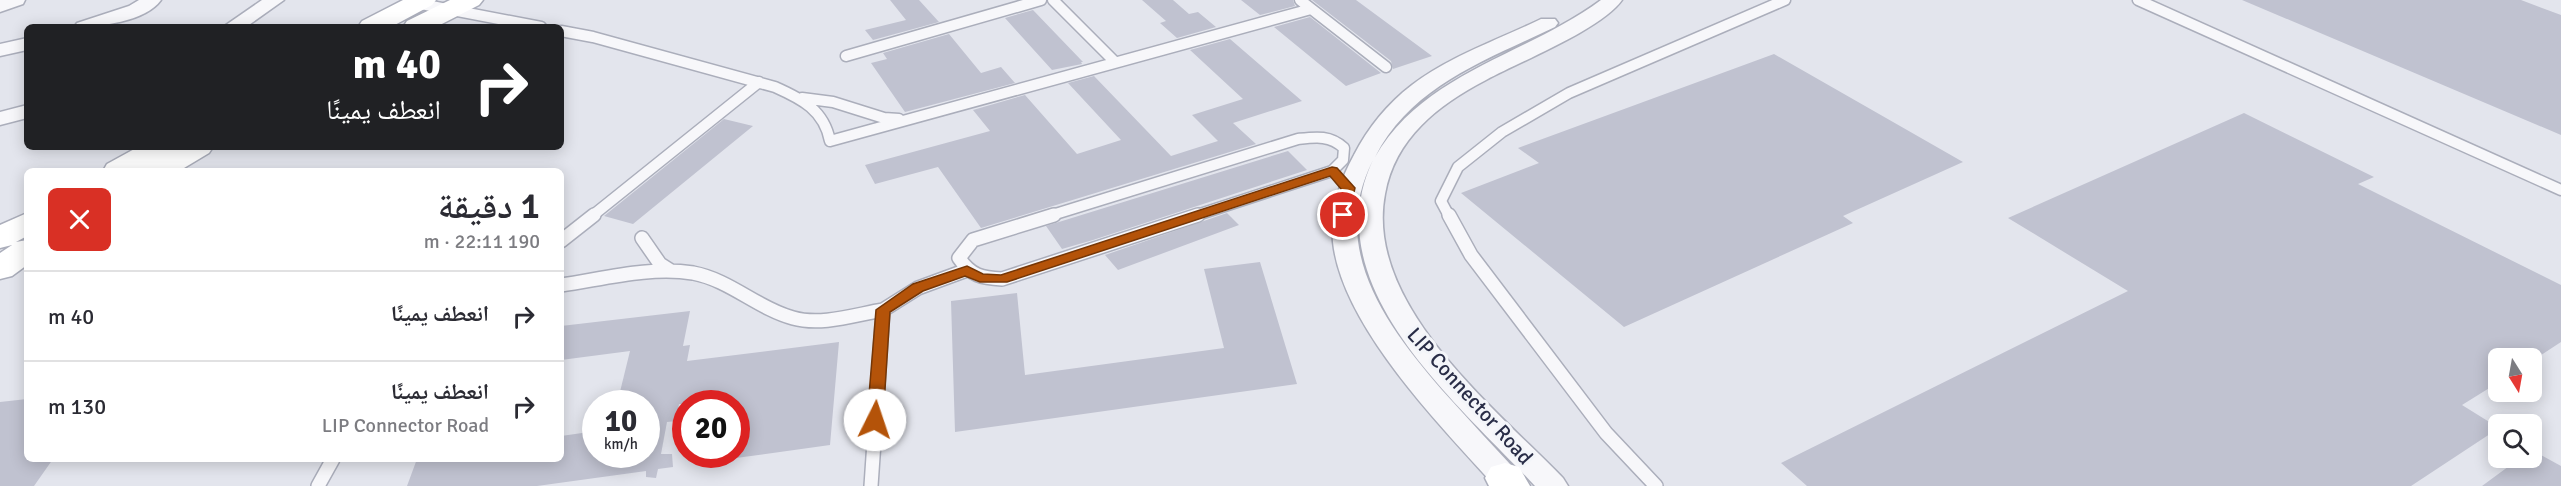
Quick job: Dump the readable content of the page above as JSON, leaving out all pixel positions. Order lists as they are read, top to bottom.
{
  "streets": {
    "street": ["LIP Connector Road"]
  },
  "north": "bottom",
  "page": {
    "turn": ["40 m", "انعطف يمينًا"],
    "heading": ["1 دقيقة", "190 m · 22:11"],
    "list": [
      {
        "name": "انعطف يمينًا",
        "value": "40 m"
      },
      {
        "name": "انعطف يمينًا",
        "note": "LIP Connector Road",
        "value": "130 m"
      }
    ],
    "speed": "10 km/h",
    "limit": "20"
  }
}
